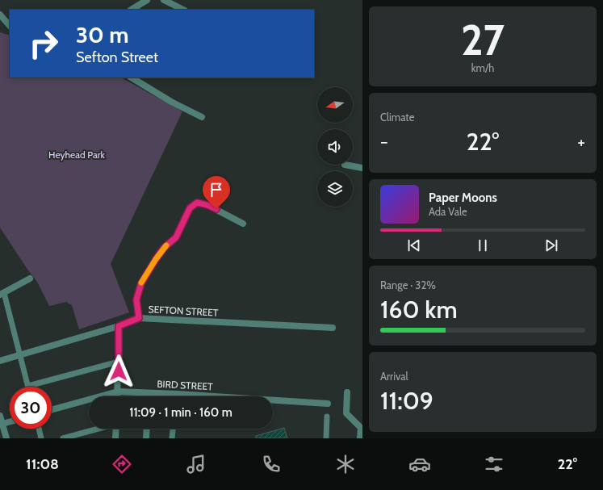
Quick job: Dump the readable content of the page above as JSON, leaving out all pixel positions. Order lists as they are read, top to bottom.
{
  "streets": {
    "street": ["SEFTON STREET", "BIRD STREET"]
  },
  "parks": ["Heyhead Park"],
  "north": "left",
  "page": {
    "tile": [
      ["27", "km/h"],
      "Climate",
      ["Range · 32%", "160 km"],
      ["Arrival", "11:09"]
    ],
    "turn": ["30 m", "Sefton Street"],
    "heat": ["−", "22°", "+"],
    "song": ["Paper Moons", "Ada Vale"],
    "limit": "30",
    "trip": "11:09 · 1 min · 160 m",
    "tabs": ["11:08", "22°"]
  }
}
